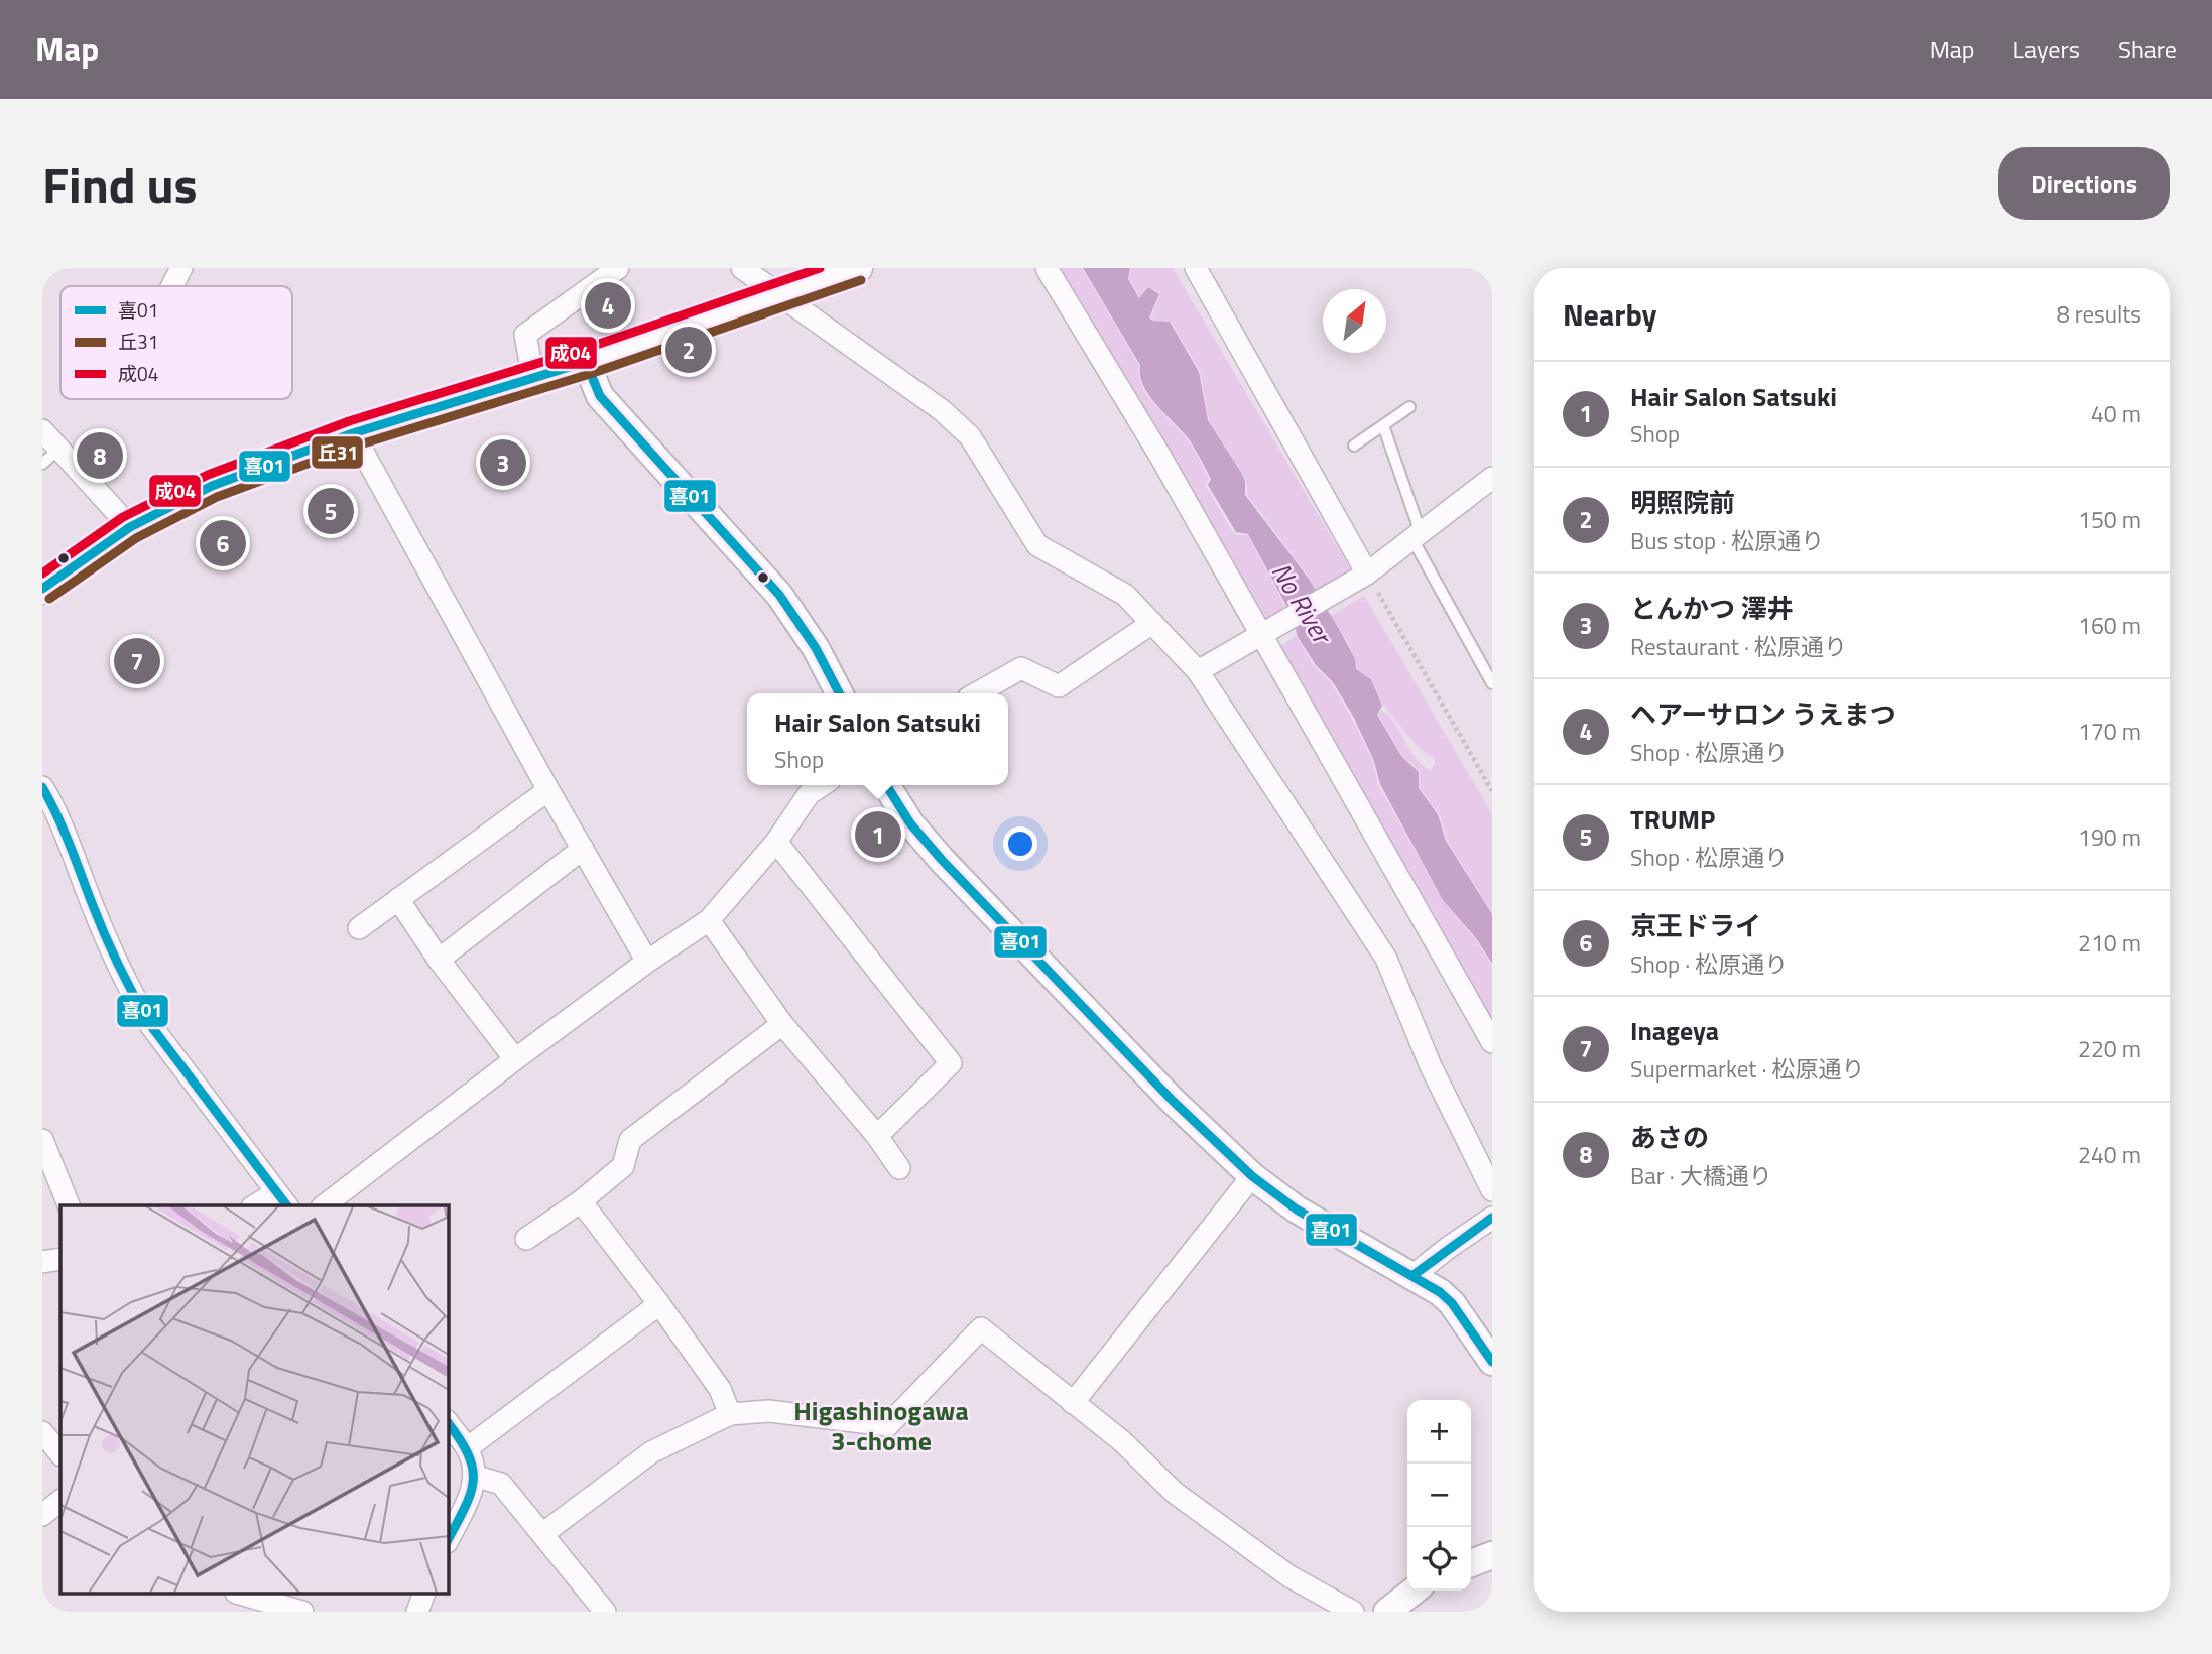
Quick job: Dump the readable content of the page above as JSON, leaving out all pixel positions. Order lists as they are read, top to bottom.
{
  "districts": ["Higashinogawa 3-chome"],
  "water": ["No River"],
  "lines": ["transit line 成04", "transit line 丘31", "transit line 喜01"],
  "legend": ["喜01", "丘31", "成04"],
  "north": "top right",
  "page": {
    "header": "Map",
    "nav": ["Map", "Layers", "Share"],
    "title": "Find us",
    "buttons": "Directions",
    "heading": ["Nearby", "8 results"],
    "pins": [
      "4",
      "2",
      "8",
      "3",
      "5",
      "6",
      "7",
      "1"
    ],
    "list": [
      {
        "mark": "1",
        "name": "Hair Salon Satsuki",
        "note": "Shop",
        "value": "40 m"
      },
      {
        "mark": "2",
        "name": "明照院前",
        "note": "Bus stop · 松原通り",
        "value": "150 m"
      },
      {
        "mark": "3",
        "name": "とんかつ 澤井",
        "note": "Restaurant · 松原通り",
        "value": "160 m"
      },
      {
        "mark": "4",
        "name": "ヘアーサロン うえまつ",
        "note": "Shop · 松原通り",
        "value": "170 m"
      },
      {
        "mark": "5",
        "name": "TRUMP",
        "note": "Shop · 松原通り",
        "value": "190 m"
      },
      {
        "mark": "6",
        "name": "京王ドライ",
        "note": "Shop · 松原通り",
        "value": "210 m"
      },
      {
        "mark": "7",
        "name": "Inageya",
        "note": "Supermarket · 松原通り",
        "value": "220 m"
      },
      {
        "mark": "8",
        "name": "あさの",
        "note": "Bar · 大橋通り",
        "value": "240 m"
      }
    ],
    "popup": ["Hair Salon Satsuki", "Shop"],
    "map_buttons": ["+", "−"]
  }
}
